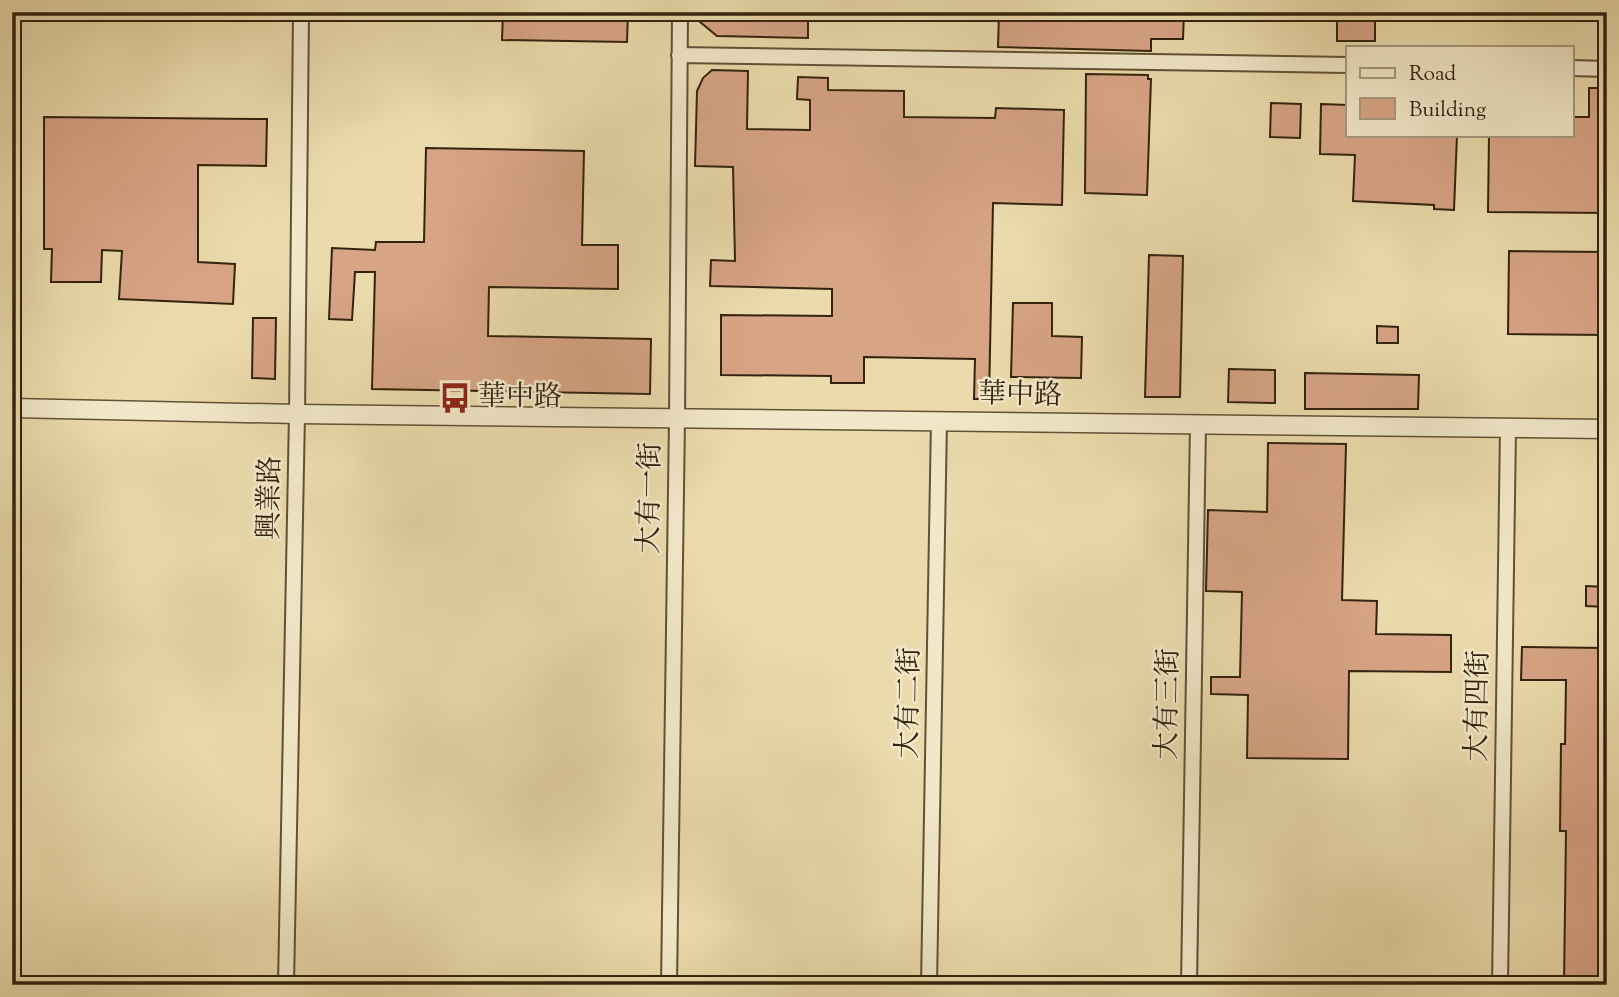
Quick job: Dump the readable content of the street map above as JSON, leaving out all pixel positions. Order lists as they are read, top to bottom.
{
  "streets": {
    "street": [
      "華中路",
      "興業路",
      "大有一街",
      "大有二街",
      "大有三街",
      "大有四街"
    ]
  },
  "crossings": [
    ["華中路", "興業路"],
    ["華中路", "大有一街"],
    ["華中路", "大有二街"],
    ["華中路", "大有三街"],
    ["華中路", "大有四街"]
  ],
  "places": {
    "bus stop": ["華中路"]
  },
  "legend": ["Road", "Building"]
}
